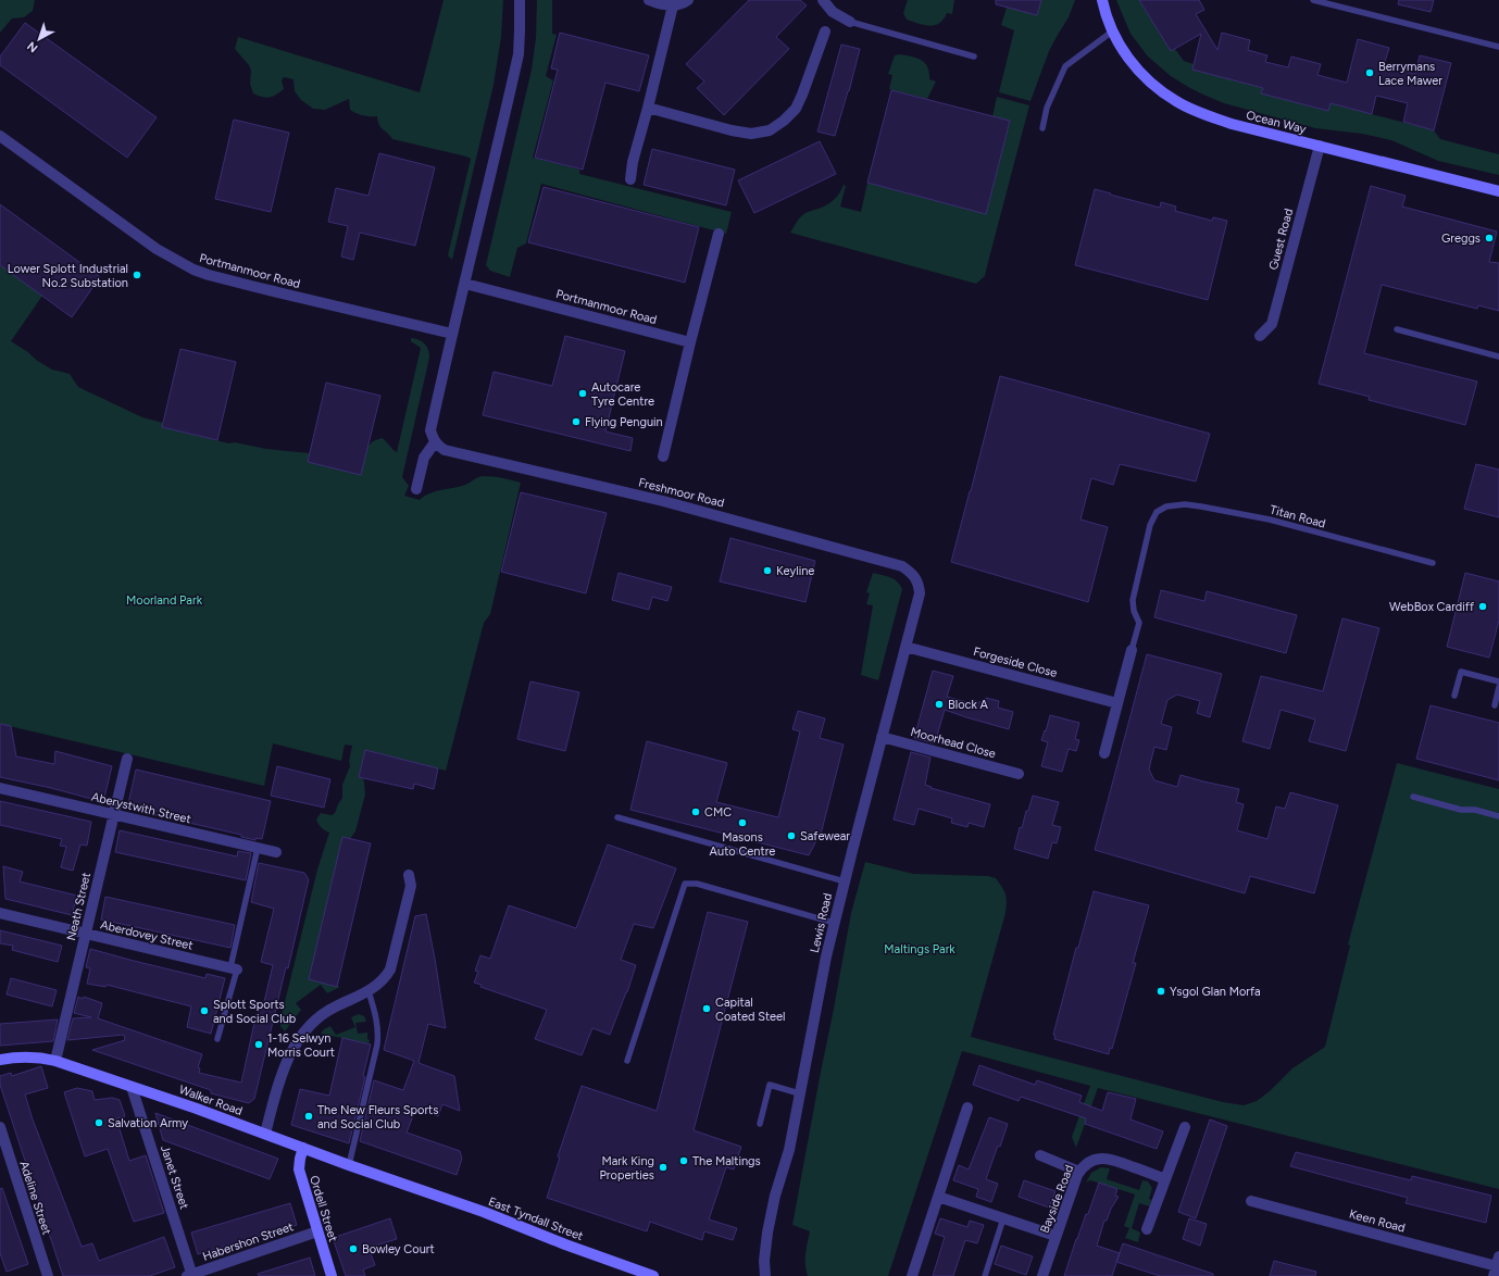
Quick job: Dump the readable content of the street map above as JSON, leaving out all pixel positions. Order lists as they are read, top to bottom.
{
  "streets": {
    "street": [
      "Ocean Way",
      "Guest Road",
      "Portmanmoor Road",
      "Freshmoor Road",
      "Forgeside Close",
      "Moorhead Close",
      "Aberystwith Street",
      "Neath Street",
      "Lewis Road",
      "Aberdovey Street",
      "Walker Road",
      "Janet Street",
      "Adeline Street",
      "Bayside Road",
      "Ordell Street",
      "East Tyndall Street",
      "Keen Road",
      "Habershon Street"
    ],
    "lane": ["Titan Road"]
  },
  "crossings": [
    ["Ocean Way", "Guest Road"],
    ["Freshmoor Road", "Lewis Road"],
    ["Forgeside Close", "Lewis Road"],
    ["Moorhead Close", "Lewis Road"],
    ["Aberystwith Street", "Neath Street"],
    ["Neath Street", "Aberdovey Street"],
    ["Neath Street", "Walker Road"],
    ["Walker Road", "Janet Street"],
    ["Walker Road", "Ordell Street"],
    ["Walker Road", "East Tyndall Street"],
    ["Janet Street", "Habershon Street"],
    ["Ordell Street", "Habershon Street"]
  ],
  "parks": ["Moorland Park", "Maltings Park"],
  "places": [
    "Berrymans Lace Mawer",
    "Greggs",
    "Lower Splott Industrial No.2 Substation",
    "Autocare Tyre Centre",
    "Flying Penguin",
    "Keyline",
    "WebBox Cardiff",
    "Block A",
    "CMC",
    "Masons Auto Centre",
    "Safewear",
    "Ysgol Glan Morfa",
    "Capital Coated Steel",
    "Splott Sports and Social Club",
    "1-16 Selwyn Morris Court",
    "The New Fleurs Sports and Social Club",
    "Salvation Army",
    "The Maltings",
    "Mark King Properties",
    "Bowley Court"
  ],
  "north": "bottom left"
}
